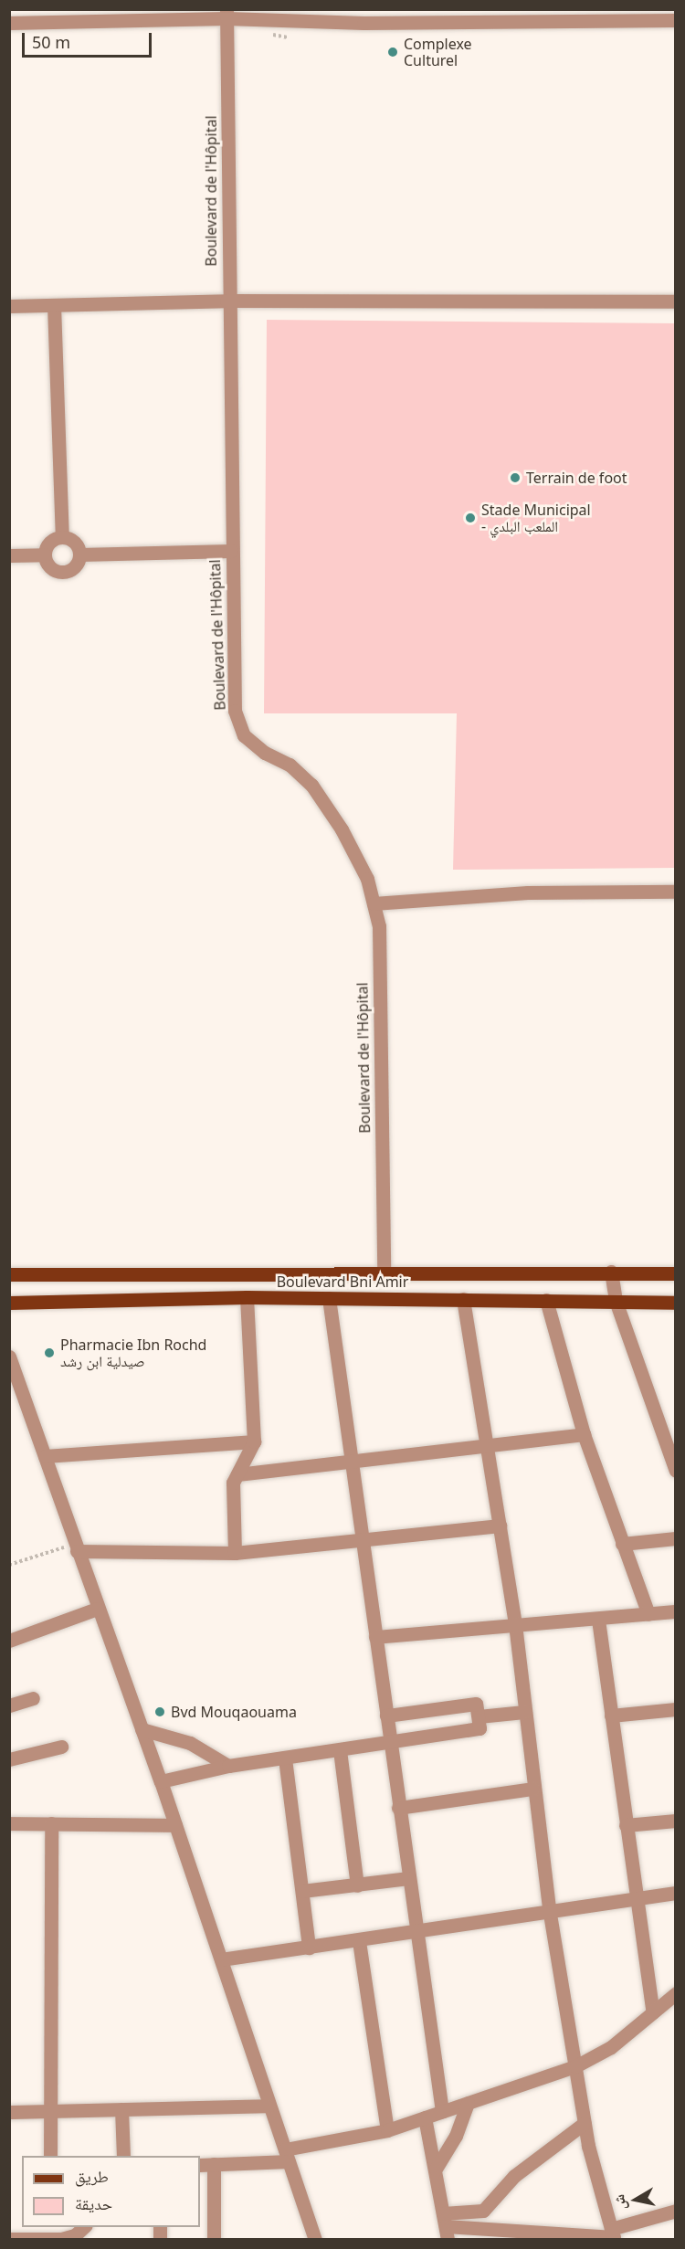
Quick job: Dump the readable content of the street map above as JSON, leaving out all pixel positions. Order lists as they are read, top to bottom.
{
  "streets": {
    "main road": ["Boulevard Bni Amir"],
    "street": ["Boulevard de l'Hôpital"]
  },
  "crossings": [
    ["Boulevard de l'Hôpital", "Boulevard Bni Amir"]
  ],
  "places": [
    "Complexe Culturel",
    "Terrain de foot",
    "Stade Municipal - الملعب البلدي",
    "Pharmacie Ibn Rochd صيدلية ابن رشد",
    "Bvd Mouqaouama"
  ],
  "legend": ["طريق", "حديقة"],
  "scale_bar": "50 m",
  "north": "left"
}
